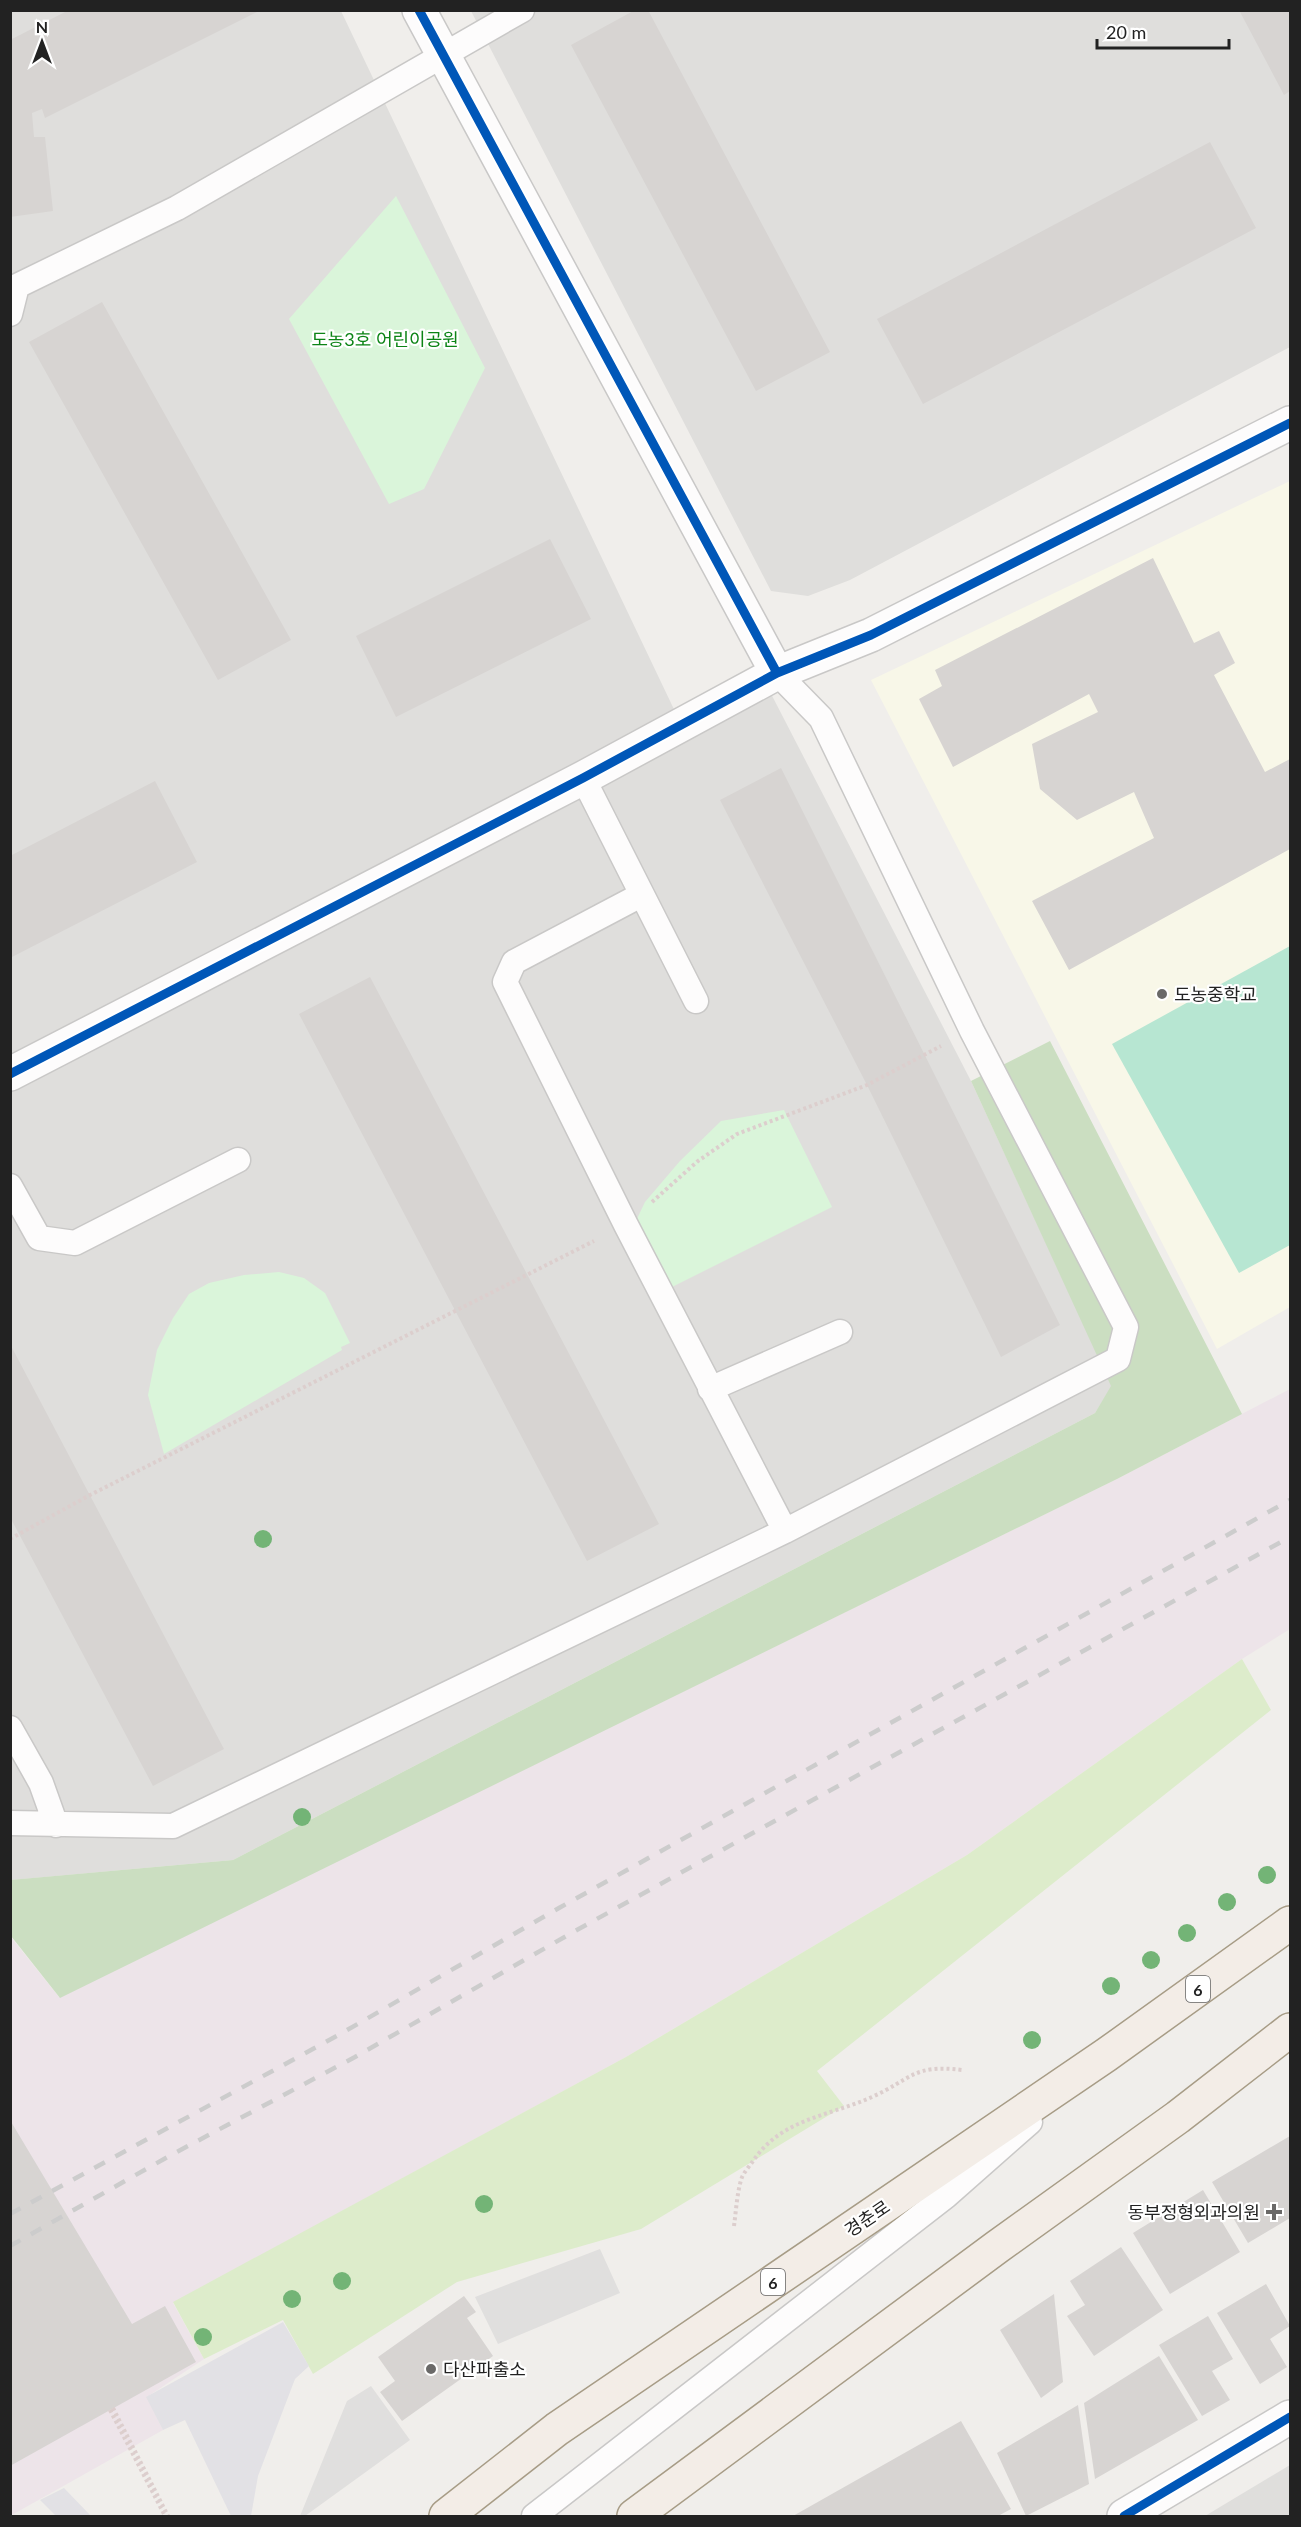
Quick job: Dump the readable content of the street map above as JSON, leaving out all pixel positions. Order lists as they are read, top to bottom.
{
  "streets": {
    "main road": ["6", "경춘로"]
  },
  "parks": ["도농3호 어린이공원"],
  "places": {
    "other": ["도농중학교", "다산파출소"],
    "health": ["동부정형외과의원"]
  },
  "scale_bar": "20 m",
  "north": "top"
}
